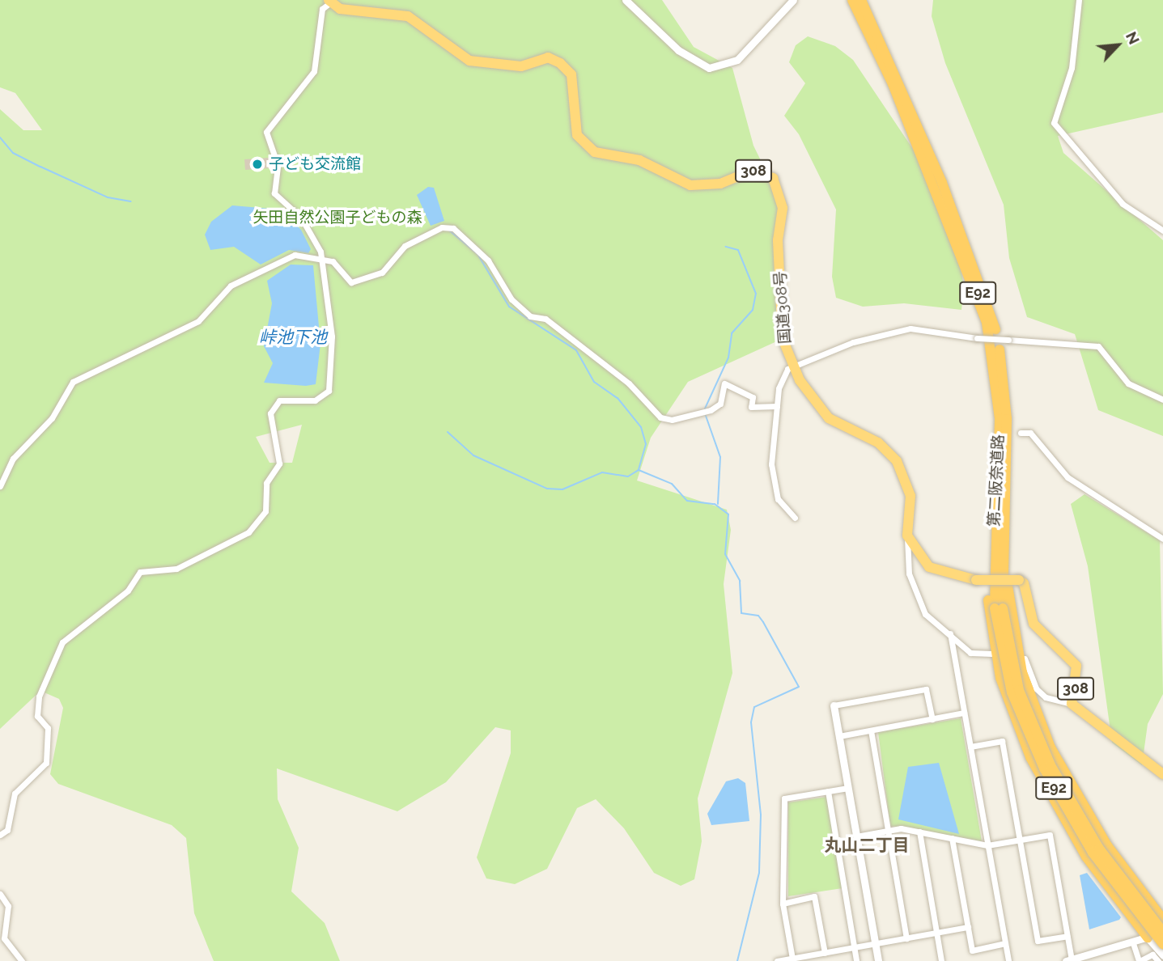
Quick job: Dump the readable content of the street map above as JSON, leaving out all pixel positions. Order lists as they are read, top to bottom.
{
  "streets": {
    "highway": [
      "308",
      "E92",
      "国道308号",
      "第二阪奈道路"
    ]
  },
  "crossings": [
    ["308", "国道308号"]
  ],
  "districts": ["丸山二丁目"],
  "water": ["峠池下池"],
  "parks": ["矢田自然公園子どもの森"],
  "places": ["子ども交流館"],
  "north": "top right"
}
